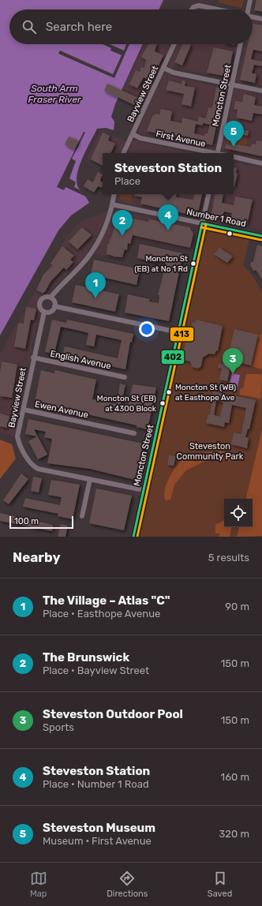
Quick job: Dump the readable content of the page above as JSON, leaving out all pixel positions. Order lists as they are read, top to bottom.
{
  "streets": {
    "street": [
      "Bayview Street",
      "Moncton Street",
      "First Avenue",
      "Number 1 Road",
      "English Avenue",
      "Ewen Avenue"
    ]
  },
  "crossings": [
    ["Bayview Street", "Moncton Street"],
    ["Bayview Street", "First Avenue"],
    ["Bayview Street", "English Avenue"],
    ["Bayview Street", "Ewen Avenue"],
    ["Moncton Street", "Number 1 Road"]
  ],
  "water": ["South Arm Fraser River"],
  "parks": ["Steveston Community Park"],
  "places": ["Moncton St (EB) at No 1 Rd", "Moncton St (WB) at Easthope Ave", "Moncton St (EB) at 4300 Block"],
  "lines": ["transit line 402", "transit line 413"],
  "scale_bar": "100 m",
  "page": {
    "search": "Search here",
    "pins": [
      "5",
      "4",
      "2",
      "1",
      "3"
    ],
    "popup": ["Steveston Station", "Place"],
    "scale": "100 m",
    "heading": ["Nearby", "5 results"],
    "list": [
      {
        "mark": "1",
        "name": "The Village – Atlas \"C\"",
        "note": "Place · Easthope Avenue",
        "value": "90 m"
      },
      {
        "mark": "2",
        "name": "The Brunswick",
        "note": "Place · Bayview Street",
        "value": "150 m"
      },
      {
        "mark": "3",
        "name": "Steveston Outdoor Pool",
        "note": "Sports",
        "value": "150 m"
      },
      {
        "mark": "4",
        "name": "Steveston Station",
        "note": "Place · Number 1 Road",
        "value": "160 m"
      },
      {
        "mark": "5",
        "name": "Steveston Museum",
        "note": "Museum · First Avenue",
        "value": "320 m"
      }
    ],
    "nav": ["Map", "Directions", "Saved"]
  }
}
